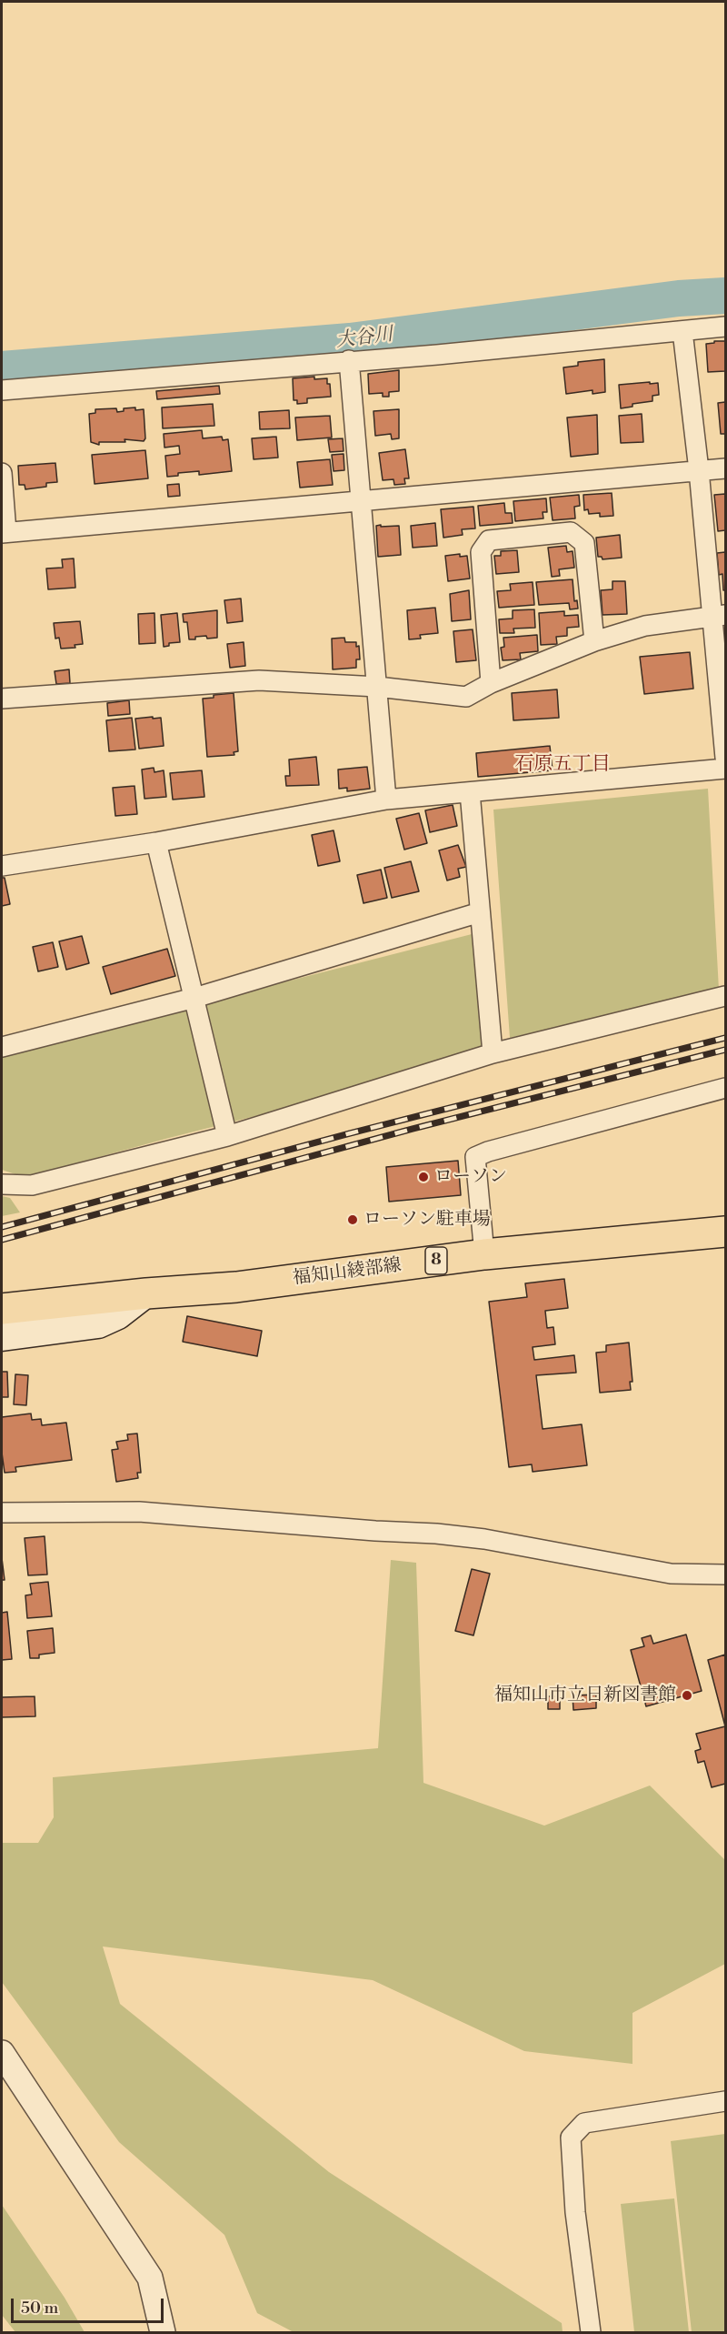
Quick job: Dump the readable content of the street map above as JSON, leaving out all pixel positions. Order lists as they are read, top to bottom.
{
  "streets": {
    "main road": ["8", "福知山綾部線"]
  },
  "districts": ["石原五丁目"],
  "water": ["大谷川"],
  "places": ["ローソン", "ローソン駐車場", "福知山市立日新図書館"],
  "scale_bar": "50 m"
}
